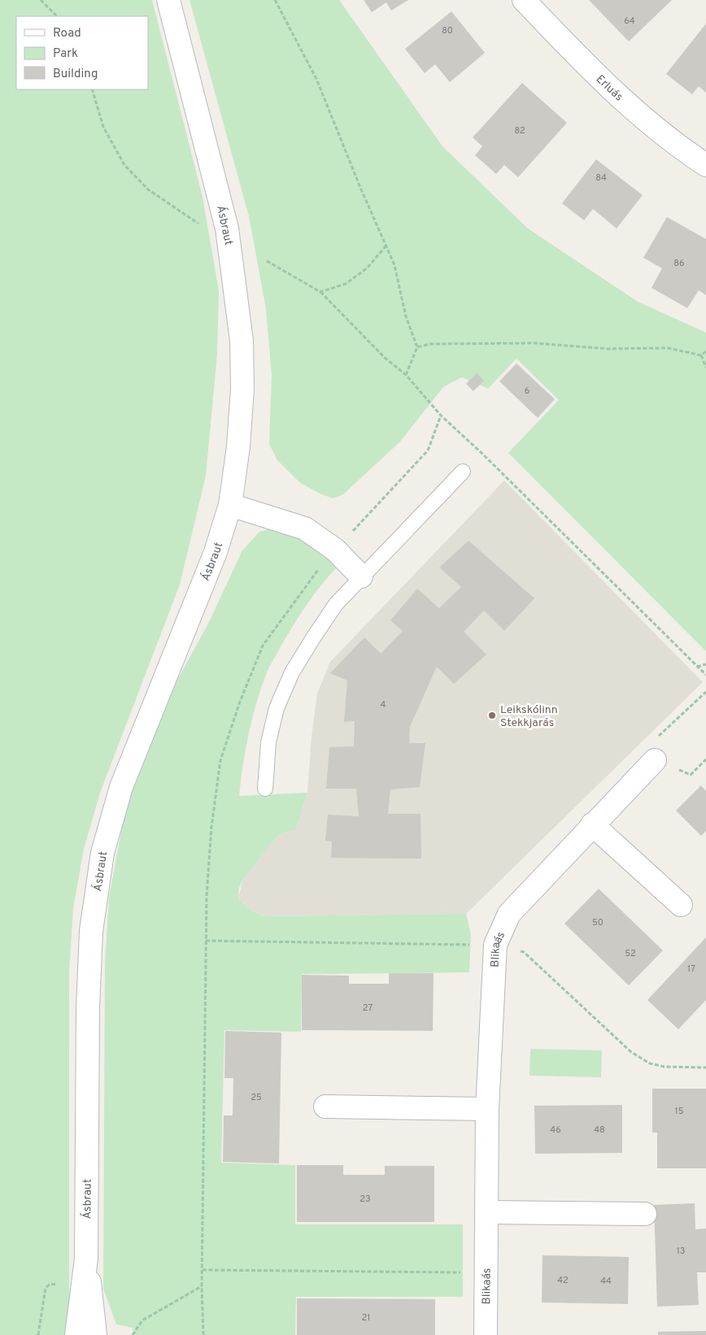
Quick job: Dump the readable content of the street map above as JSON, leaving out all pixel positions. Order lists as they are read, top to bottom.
{
  "streets": {
    "street": ["Erluás", "Ásbraut", "Blikaás"]
  },
  "places": ["Leikskólinn Stekkjarás"],
  "house_numbers": [
    "64",
    "80",
    "82",
    "84",
    "86",
    "6",
    "4",
    "50",
    "52",
    "17",
    "27",
    "25",
    "15",
    "46",
    "48",
    "23",
    "13",
    "42",
    "44",
    "21"
  ],
  "legend": ["Road", "Park", "Building"]
}
